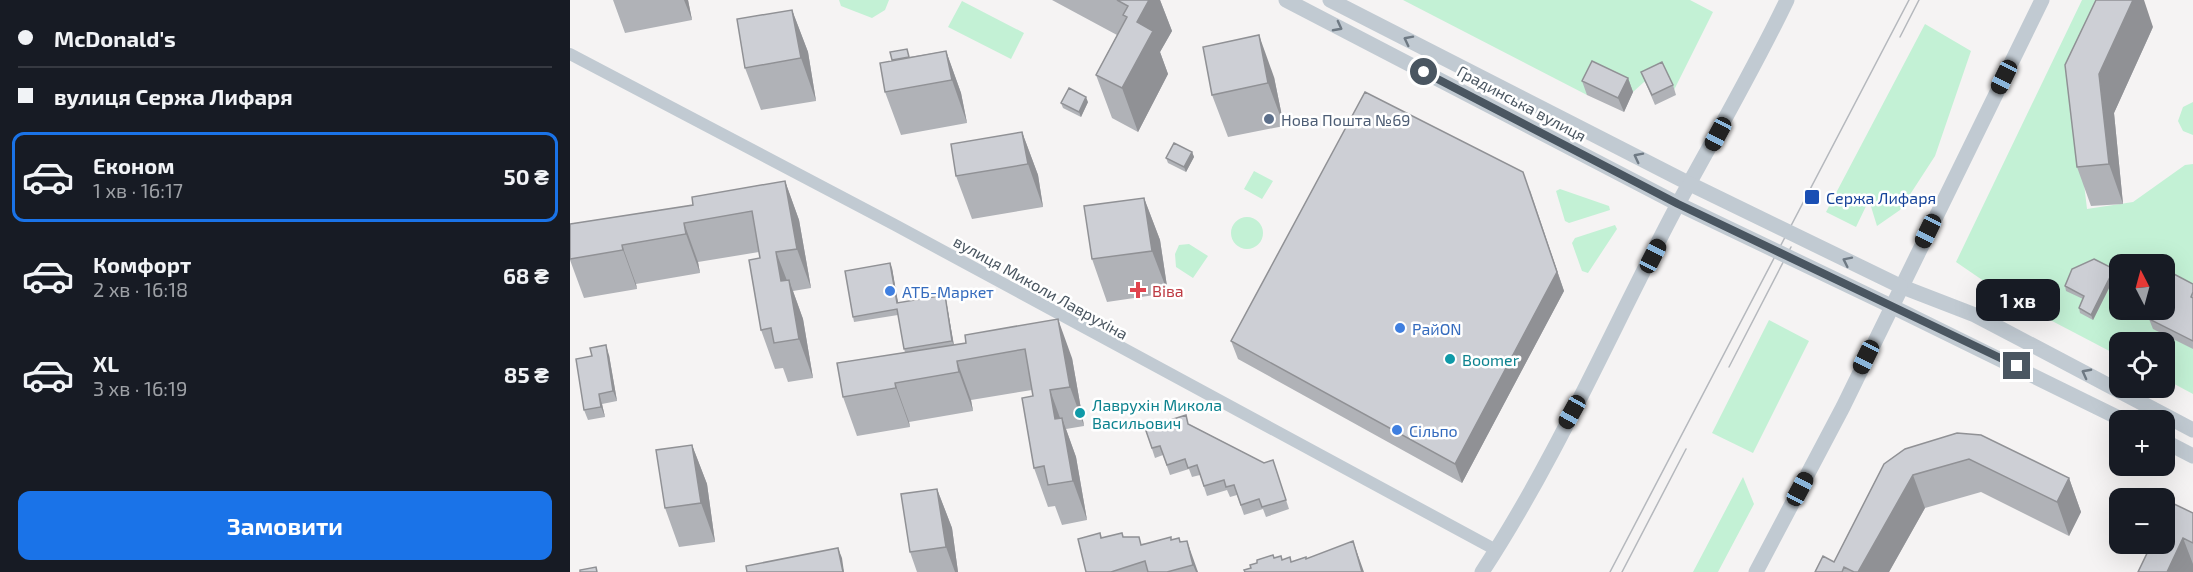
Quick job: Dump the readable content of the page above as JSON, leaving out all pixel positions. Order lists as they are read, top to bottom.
{
  "streets": {
    "street": ["Градинська вулиця", "вулиця Миколи Лаврухіна"]
  },
  "places": {
    "other": [
      "Нова Пошта №69",
      "АТБ-Маркет",
      "РайON",
      "Boomer",
      "Лаврухін Микола Васильович",
      "Сільпо"
    ],
    "transit": ["Сержа Лифаря"],
    "health": ["Віва"]
  },
  "north": "top",
  "page": {
    "banner": ["McDonald's", "вулиця Сержа Лифаря"],
    "list": [
      {
        "name": "Економ",
        "note": "1 хв · 16:17",
        "value": "50 ₴"
      },
      {
        "name": "Комфорт",
        "note": "2 хв · 16:18",
        "value": "68 ₴"
      },
      {
        "name": "XL",
        "note": "3 хв · 16:19",
        "value": "85 ₴"
      }
    ],
    "map_buttons": ["+", "−"],
    "bubble": "1 хв",
    "buttons": "Замовити"
  }
}
